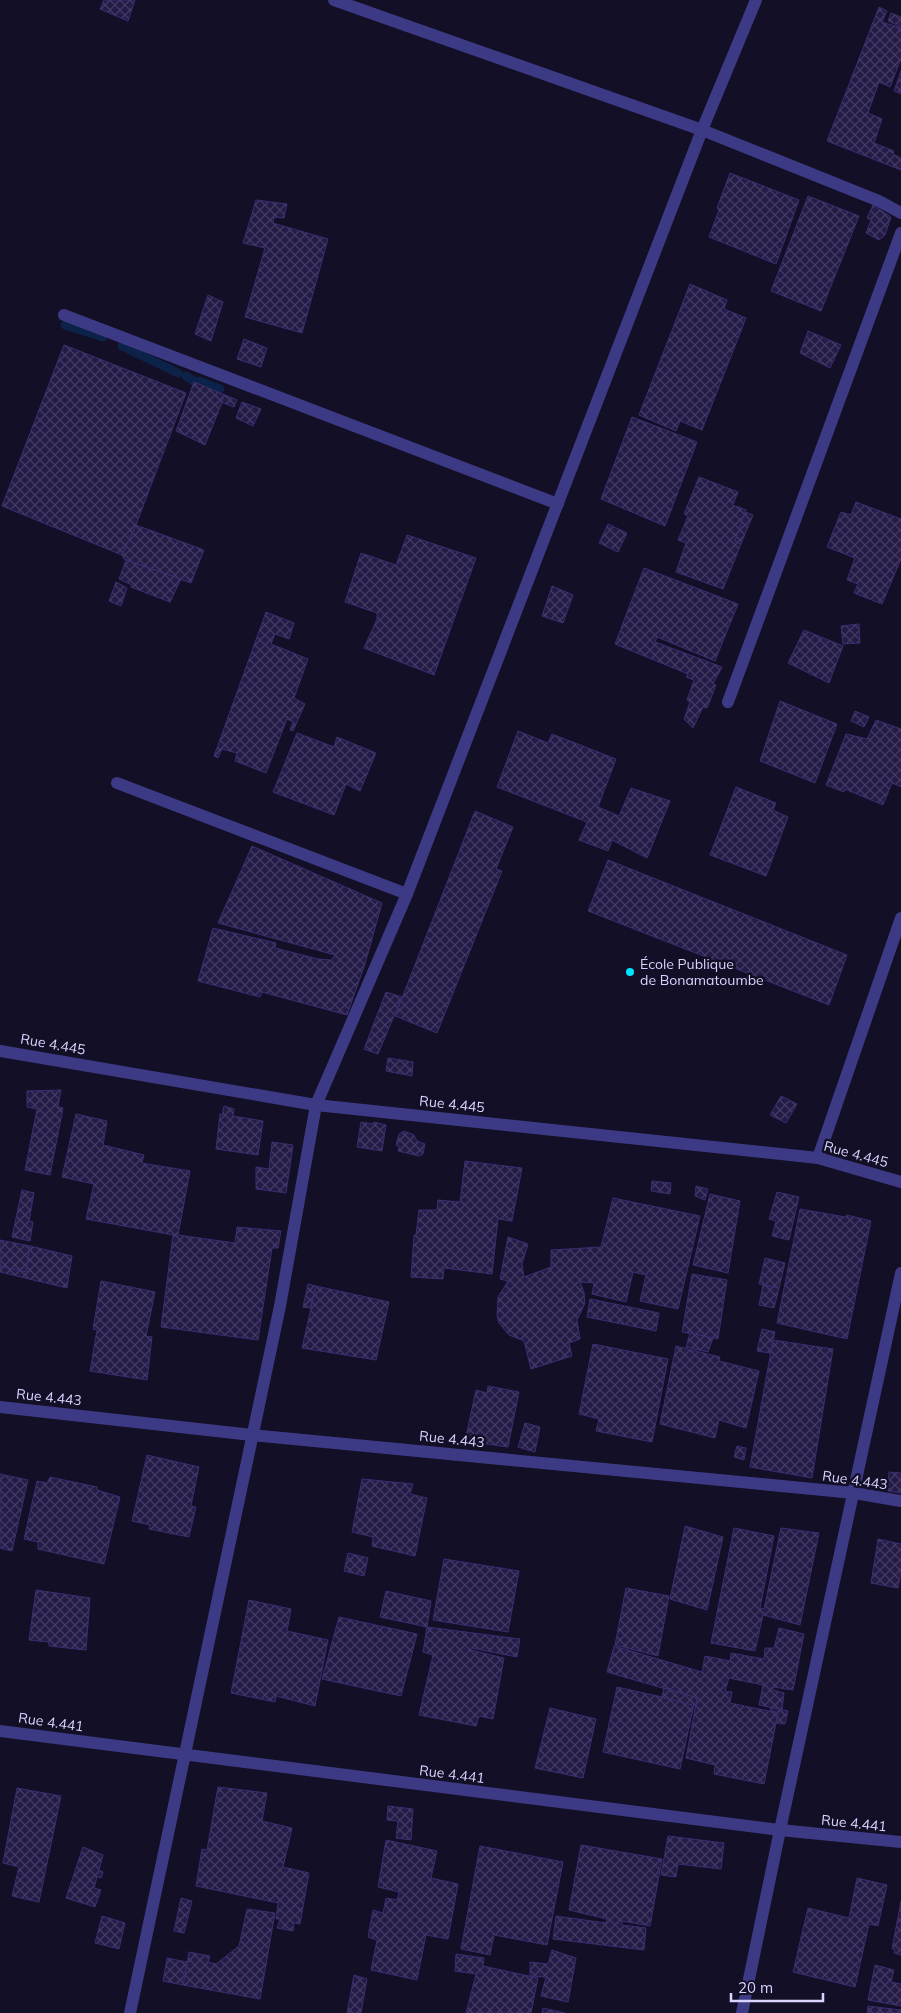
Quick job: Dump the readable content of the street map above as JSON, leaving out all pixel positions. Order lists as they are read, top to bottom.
{
  "streets": {
    "street": ["Rue 4.445", "Rue 4.443", "Rue 4.441"]
  },
  "places": ["École Publique de Bonamatoumbe"],
  "scale_bar": "20 m"
}
